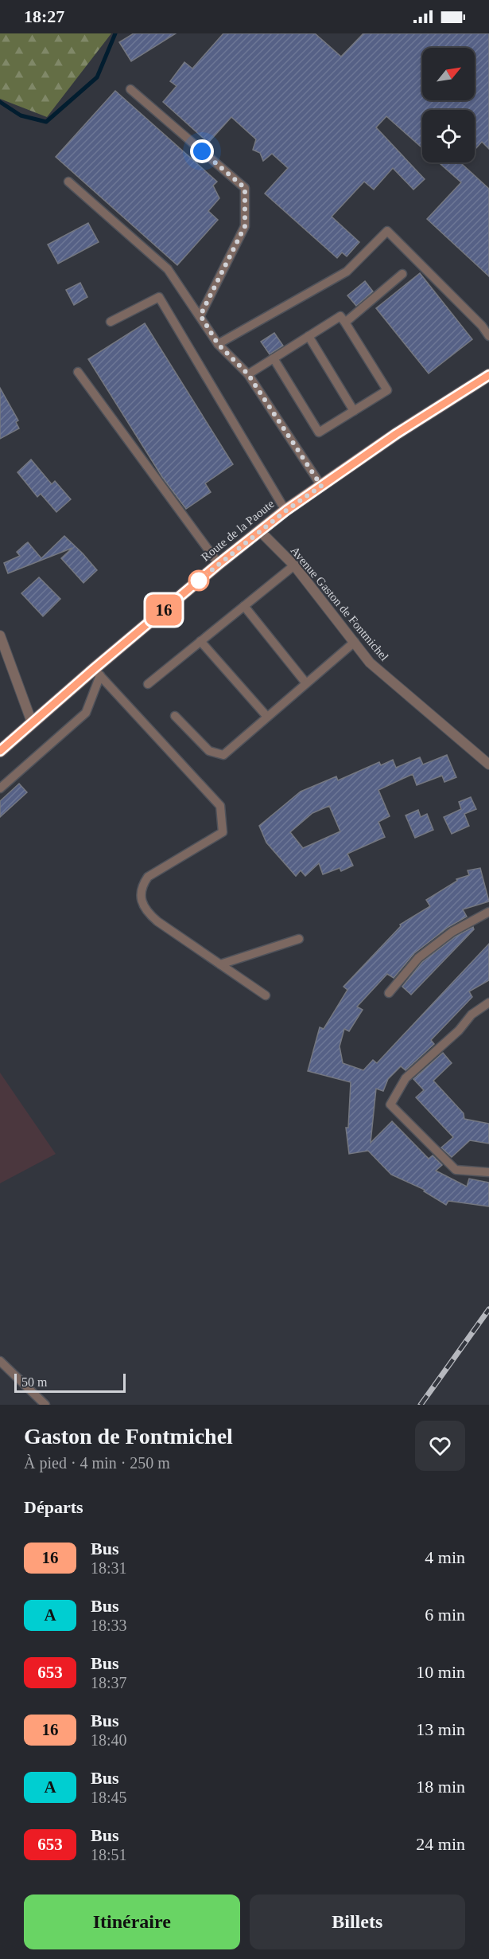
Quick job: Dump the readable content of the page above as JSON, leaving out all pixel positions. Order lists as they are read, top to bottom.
{
  "streets": {
    "main road": ["Route de la Paoute"],
    "street": ["Avenue Gaston de Fontmichel"]
  },
  "crossings": [
    ["Route de la Paoute", "Avenue Gaston de Fontmichel"]
  ],
  "lines": ["bus line 16"],
  "scale_bar": "50 m",
  "north": "top right",
  "page": {
    "status": "18:27",
    "on_map": "16",
    "scale": "50 m",
    "heading": [
      ["Gaston de Fontmichel", "À pied · 4 min · 250 m"],
      "Départs"
    ],
    "list": [
      {
        "mark": "16",
        "name": "Bus",
        "note": "18:31",
        "value": "4 min"
      },
      {
        "mark": "A",
        "name": "Bus",
        "note": "18:33",
        "value": "6 min"
      },
      {
        "mark": "653",
        "name": "Bus",
        "note": "18:37",
        "value": "10 min"
      },
      {
        "mark": "16",
        "name": "Bus",
        "note": "18:40",
        "value": "13 min"
      },
      {
        "mark": "A",
        "name": "Bus",
        "note": "18:45",
        "value": "18 min"
      },
      {
        "mark": "653",
        "name": "Bus",
        "note": "18:51",
        "value": "24 min"
      }
    ],
    "buttons": ["Itinéraire", "Billets"]
  }
}
